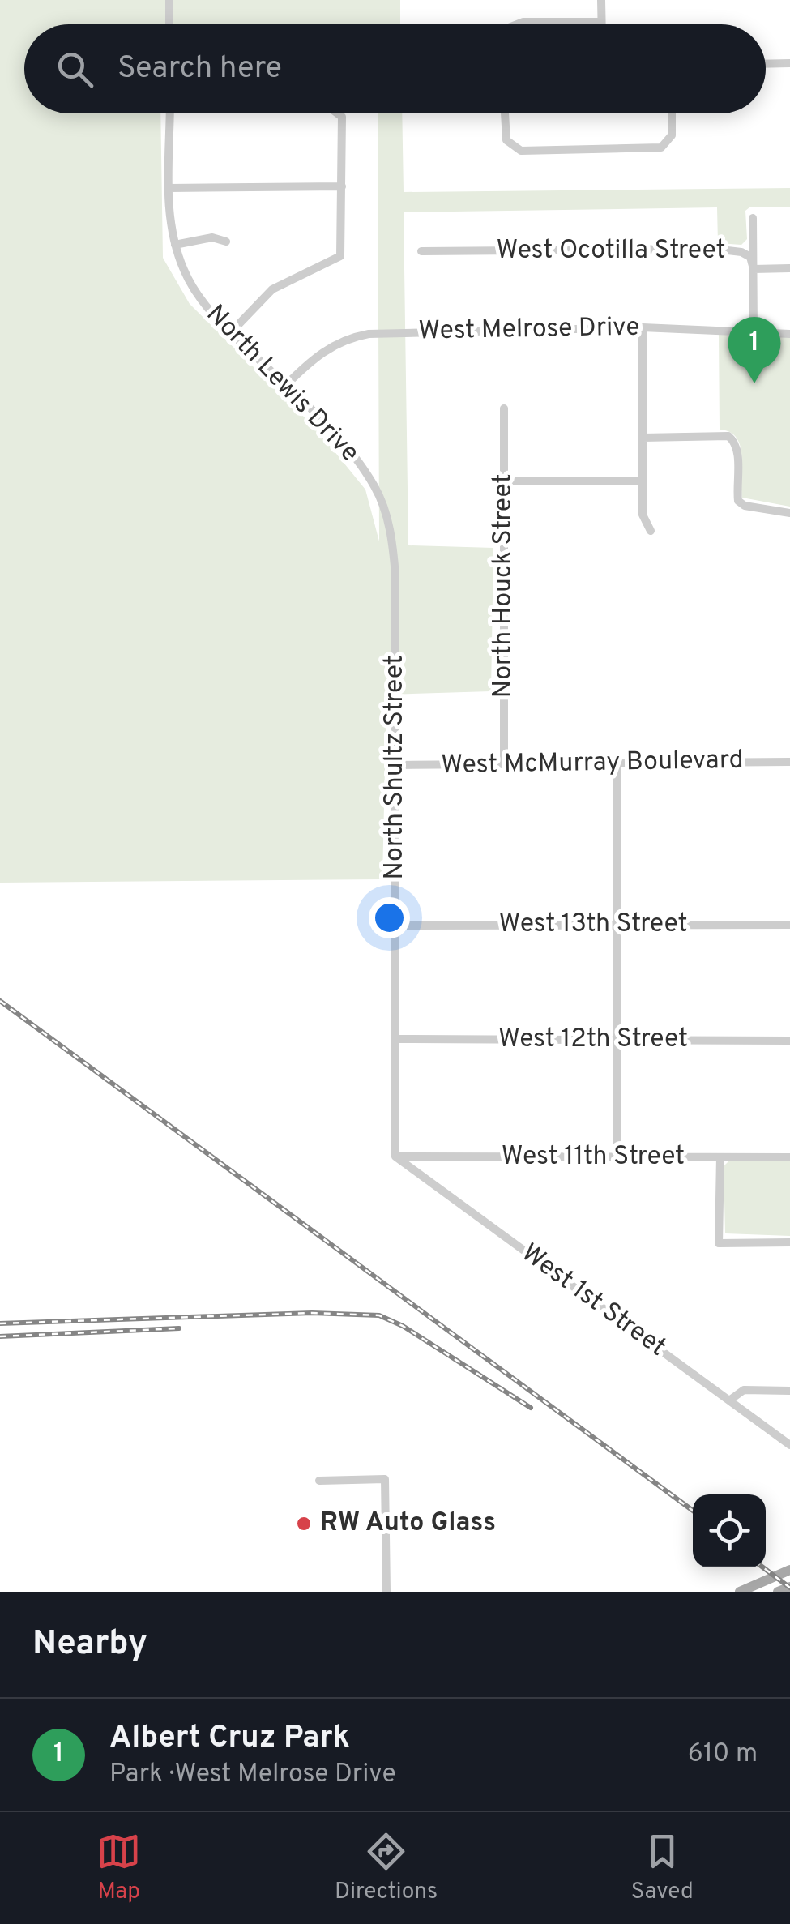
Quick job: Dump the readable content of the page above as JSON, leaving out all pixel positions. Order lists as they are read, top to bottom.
{
  "streets": {
    "street": [
      "West Ocotilla Street",
      "West Melrose Drive",
      "North Lewis Drive",
      "North Houck Street",
      "West McMurray Boulevard",
      "North Shultz Street",
      "West 13th Street",
      "West 12th Street",
      "West 11th Street",
      "West 1st Street"
    ]
  },
  "crossings": [
    ["West Melrose Drive", "North Lewis Drive"],
    ["North Lewis Drive", "North Shultz Street"],
    ["North Houck Street", "West McMurray Boulevard"],
    ["West McMurray Boulevard", "North Shultz Street"],
    ["North Shultz Street", "West 13th Street"],
    ["North Shultz Street", "West 12th Street"],
    ["North Shultz Street", "West 11th Street"],
    ["North Shultz Street", "West 1st Street"],
    ["West 11th Street", "West 1st Street"]
  ],
  "places": ["RW Auto Glass"],
  "page": {
    "search": "Search here",
    "pins": "1",
    "heading": "Nearby",
    "list": [
      {
        "mark": "1",
        "name": "Albert Cruz Park",
        "note": "Park · West Melrose Drive",
        "value": "610 m"
      }
    ],
    "nav": ["Map", "Directions", "Saved"]
  }
}
